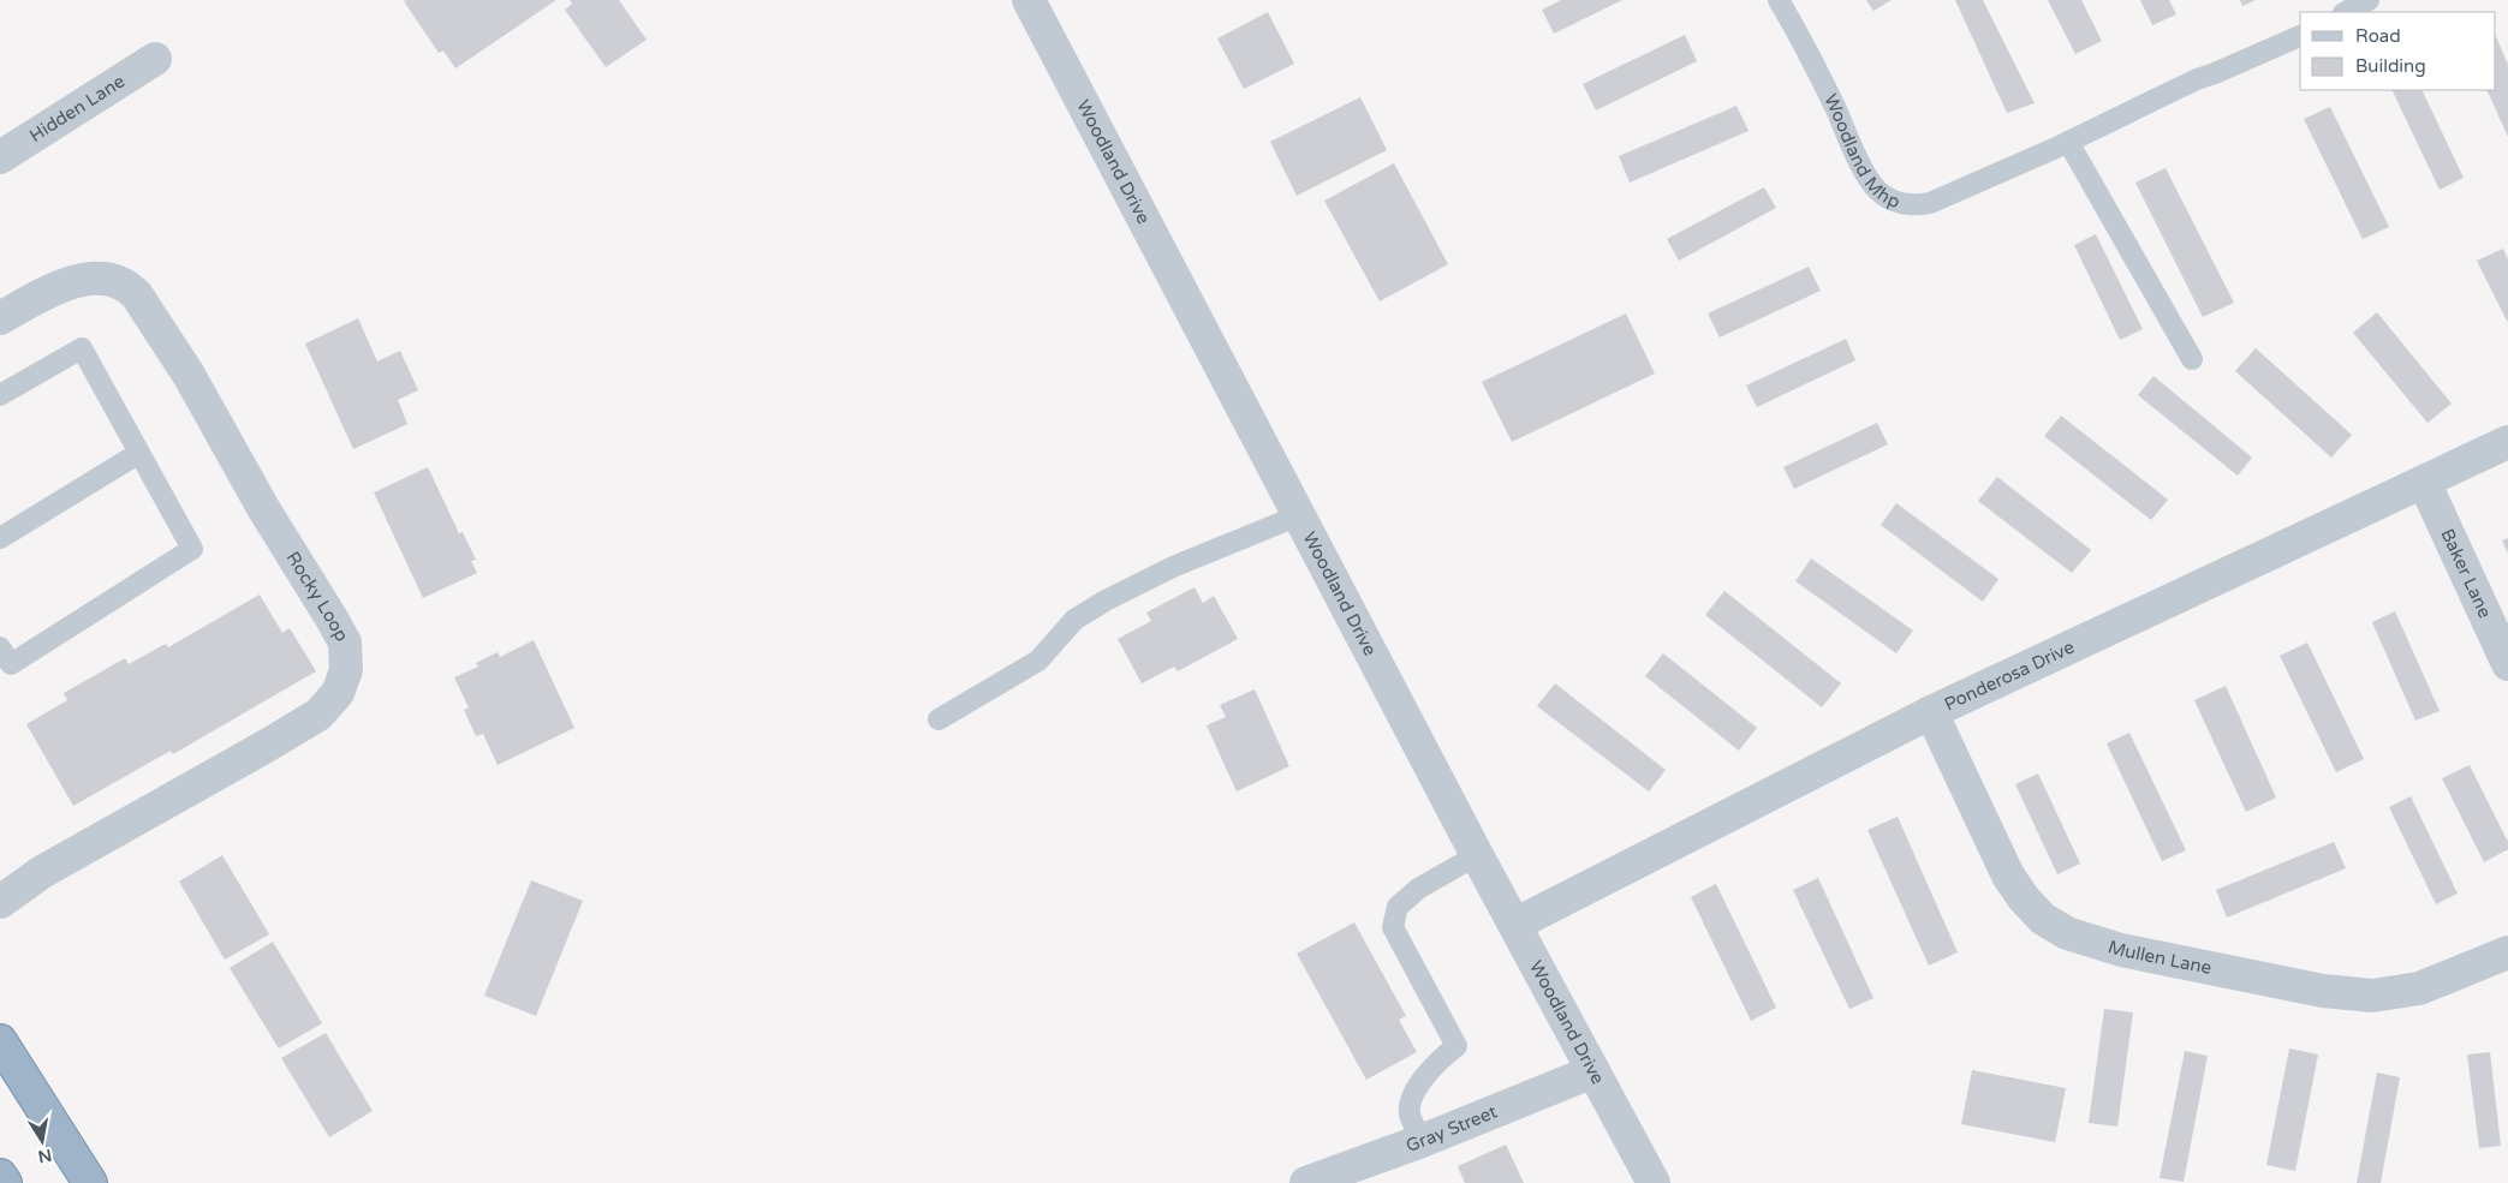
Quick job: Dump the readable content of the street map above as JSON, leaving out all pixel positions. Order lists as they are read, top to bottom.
{
  "streets": {
    "street": [
      "Hidden Lane",
      "Woodland Drive",
      "Baker Lane",
      "Rocky Loop",
      "Ponderosa Drive",
      "Mullen Lane",
      "Gray Street"
    ],
    "lane": ["Woodland Mhp"]
  },
  "crossings": [
    ["Woodland Drive", "Ponderosa Drive"],
    ["Woodland Drive", "Gray Street"],
    ["Baker Lane", "Ponderosa Drive"],
    ["Ponderosa Drive", "Mullen Lane"]
  ],
  "legend": ["Road", "Building"],
  "north": "bottom"
}
